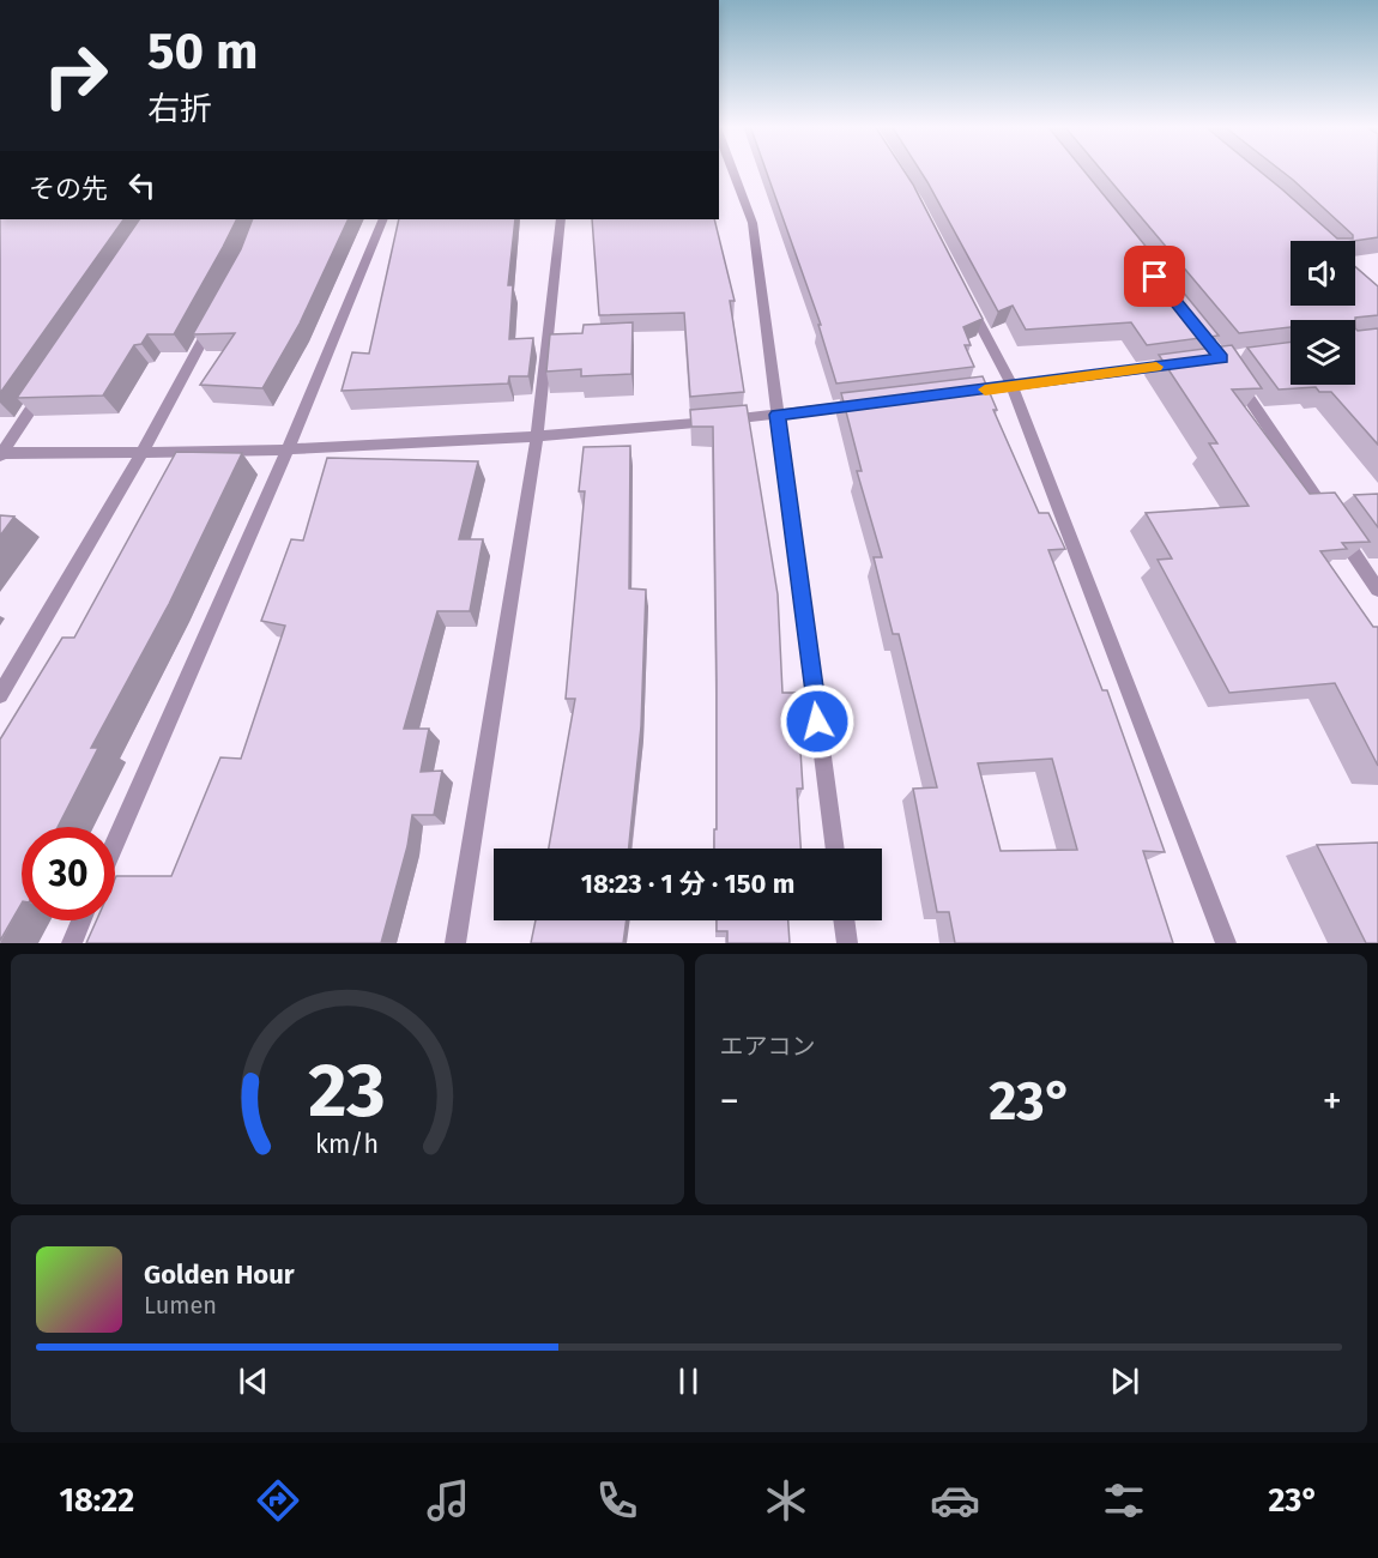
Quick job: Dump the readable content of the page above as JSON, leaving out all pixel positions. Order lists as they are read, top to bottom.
{
  "page": {
    "turn": ["50 m", "右折"],
    "then": "その先",
    "limit": "30",
    "trip": "18:23 · 1 分 · 150 m",
    "tile": "エアコン",
    "heat": ["−", "23°", "+"],
    "song": ["Golden Hour", "Lumen"],
    "tabs": ["18:22", "23°"],
    "gauge": ["23", "km/h"]
  }
}
